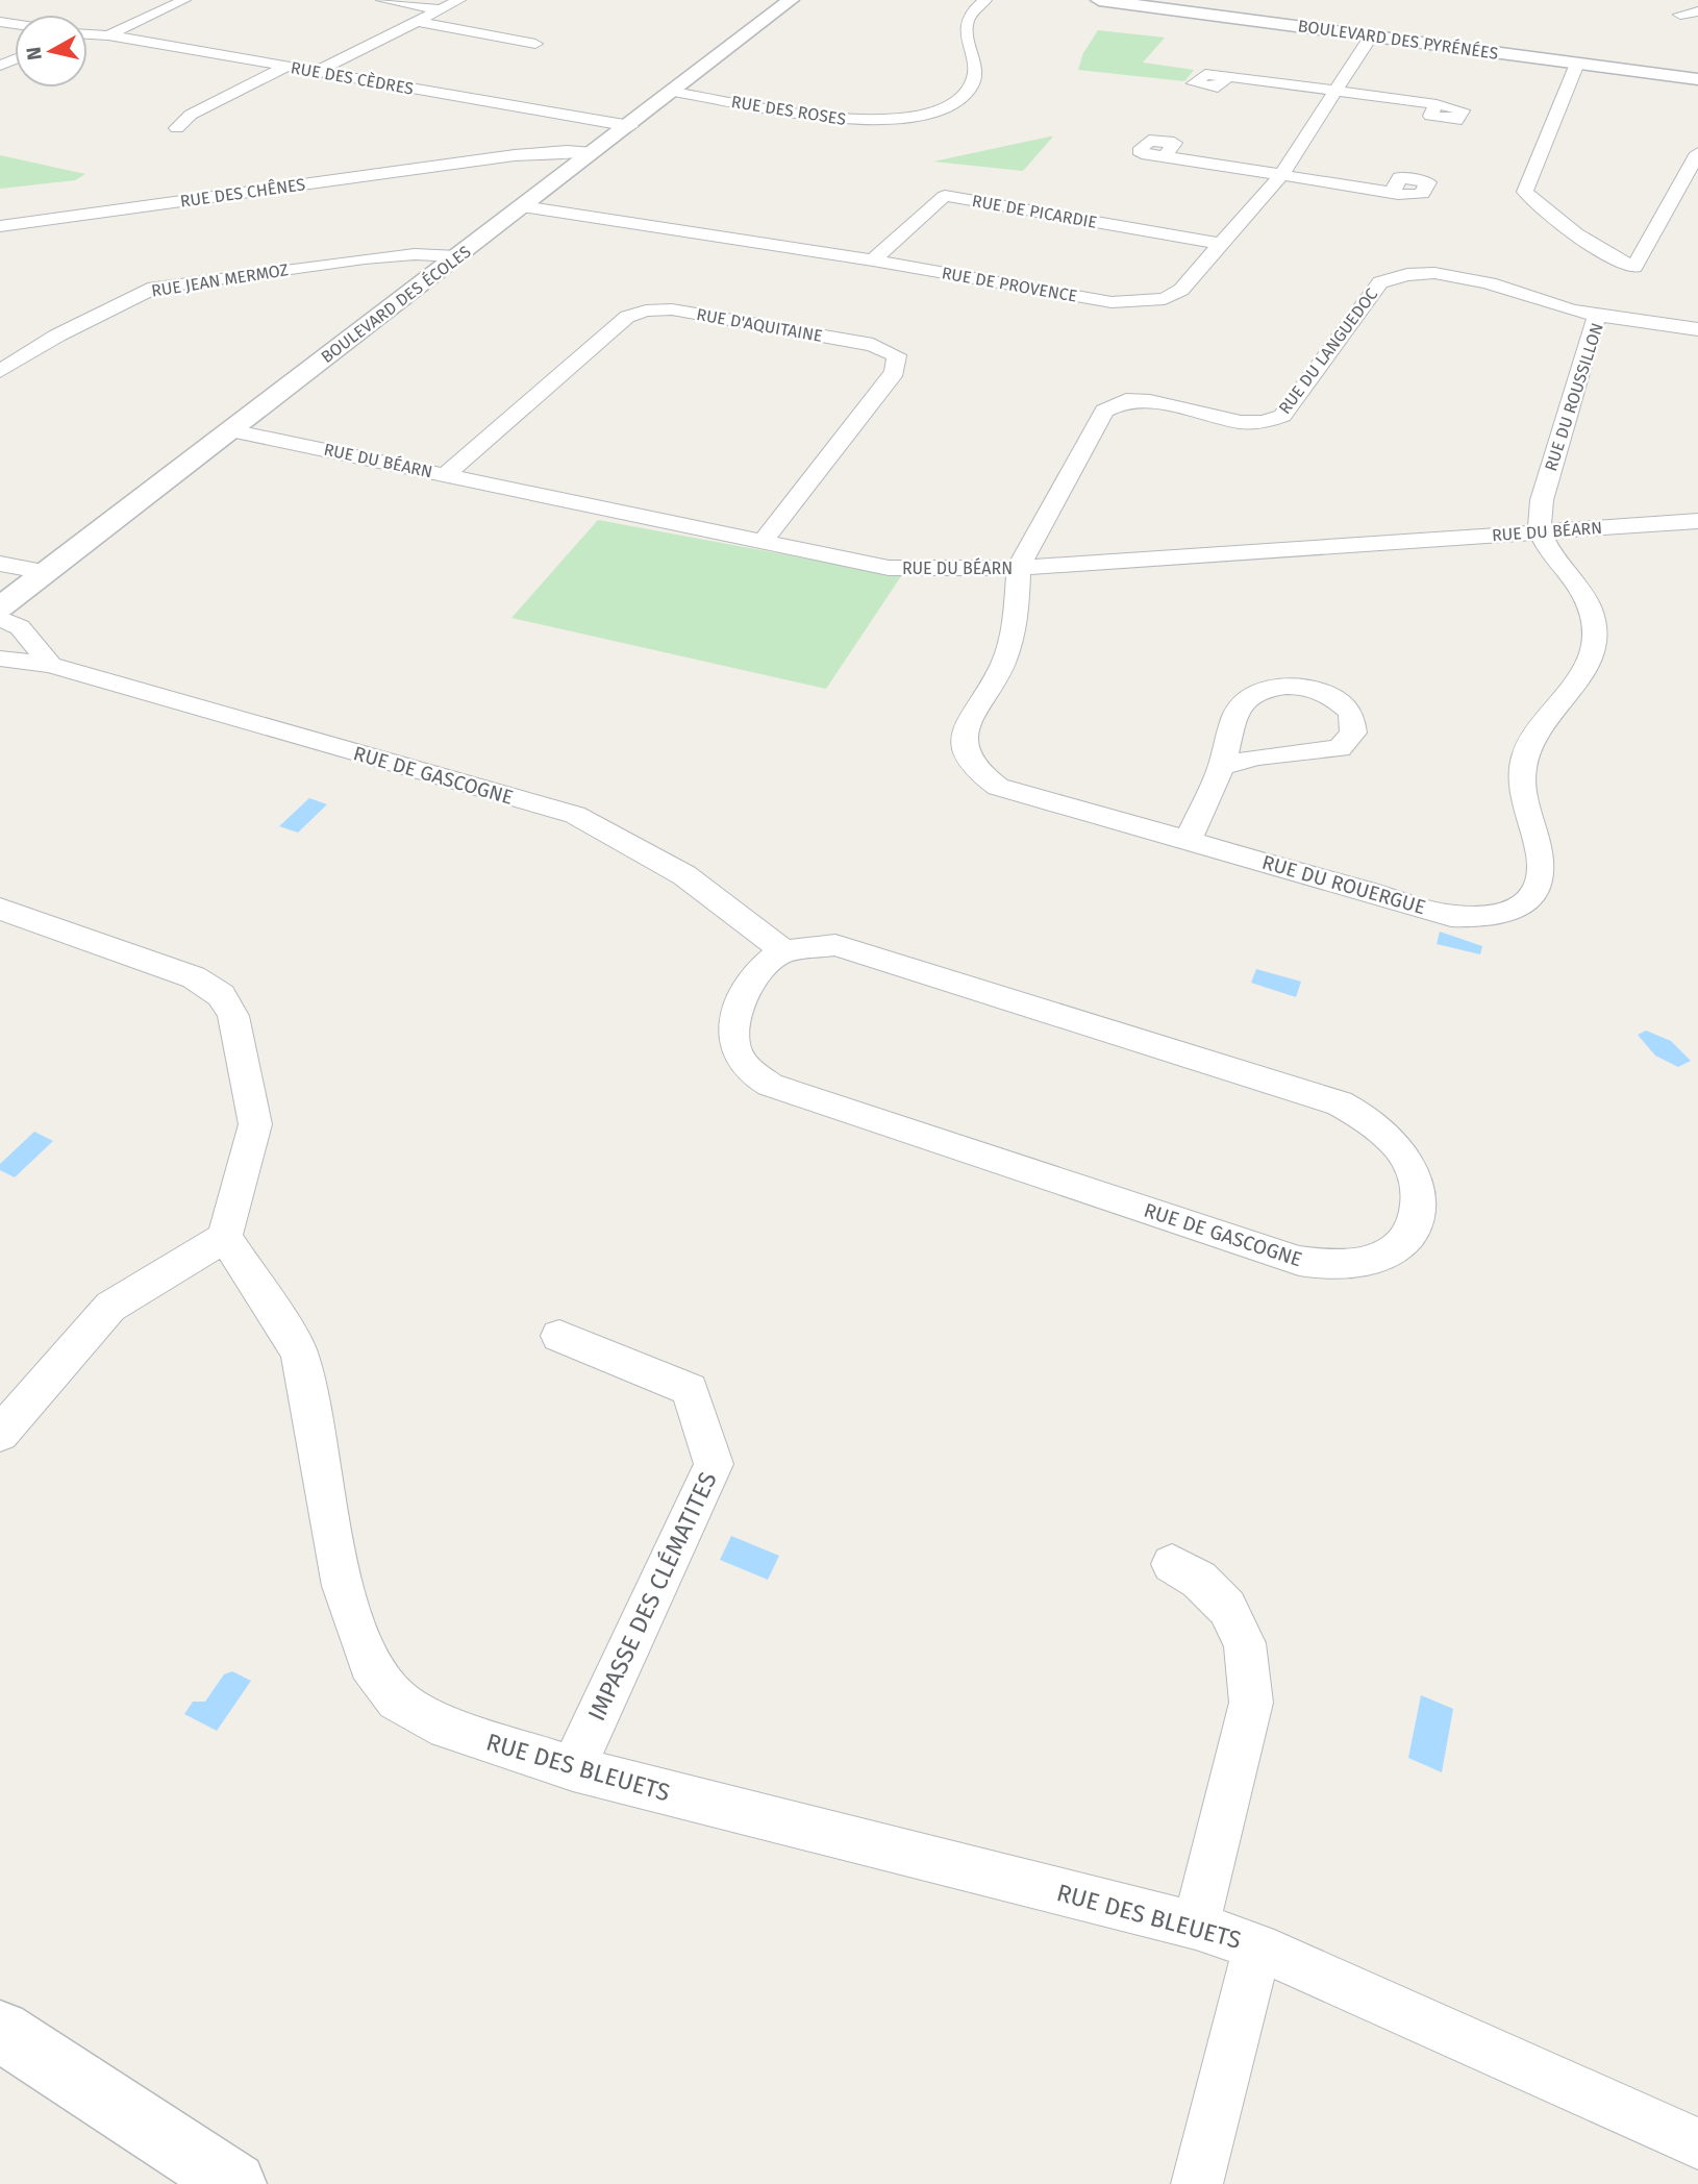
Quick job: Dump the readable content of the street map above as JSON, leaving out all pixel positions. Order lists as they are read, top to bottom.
{
  "streets": {
    "street": [
      "BOULEVARD DES PYRÉNÉES",
      "RUE DES CÈDRES",
      "RUE DES ROSES",
      "RUE DES CHÊNES",
      "RUE DE PICARDIE",
      "RUE JEAN MERMOZ",
      "RUE DE PROVENCE",
      "BOULEVARD DES ÉCOLES",
      "RUE D'AQUITAINE",
      "RUE DU LANGUEDOC",
      "RUE DU ROUSSILLON",
      "RUE DU BÉARN",
      "RUE DE GASCOGNE",
      "RUE DU ROUERGUE",
      "IMPASSE DES CLÉMATITES",
      "RUE DES BLEUETS"
    ]
  },
  "crossings": [
    ["BOULEVARD DES PYRÉNÉES", "RUE DE PROVENCE"],
    ["RUE DES CÈDRES", "BOULEVARD DES ÉCOLES"],
    ["RUE DES ROSES", "BOULEVARD DES ÉCOLES"],
    ["RUE DES CHÊNES", "BOULEVARD DES ÉCOLES"],
    ["RUE DE PICARDIE", "RUE DE PROVENCE"],
    ["RUE JEAN MERMOZ", "BOULEVARD DES ÉCOLES"],
    ["RUE DE PROVENCE", "BOULEVARD DES ÉCOLES"],
    ["BOULEVARD DES ÉCOLES", "RUE DU BÉARN"],
    ["RUE D'AQUITAINE", "RUE DU BÉARN"],
    ["RUE DU LANGUEDOC", "RUE DU ROUSSILLON"],
    ["RUE DU LANGUEDOC", "RUE DU BÉARN"],
    ["RUE DU LANGUEDOC", "RUE DU ROUERGUE"],
    ["RUE DU ROUSSILLON", "RUE DU BÉARN"],
    ["RUE DU ROUSSILLON", "RUE DU ROUERGUE"],
    ["RUE DU BÉARN", "RUE DU ROUERGUE"],
    ["IMPASSE DES CLÉMATITES", "RUE DES BLEUETS"]
  ],
  "north": "left"
}
